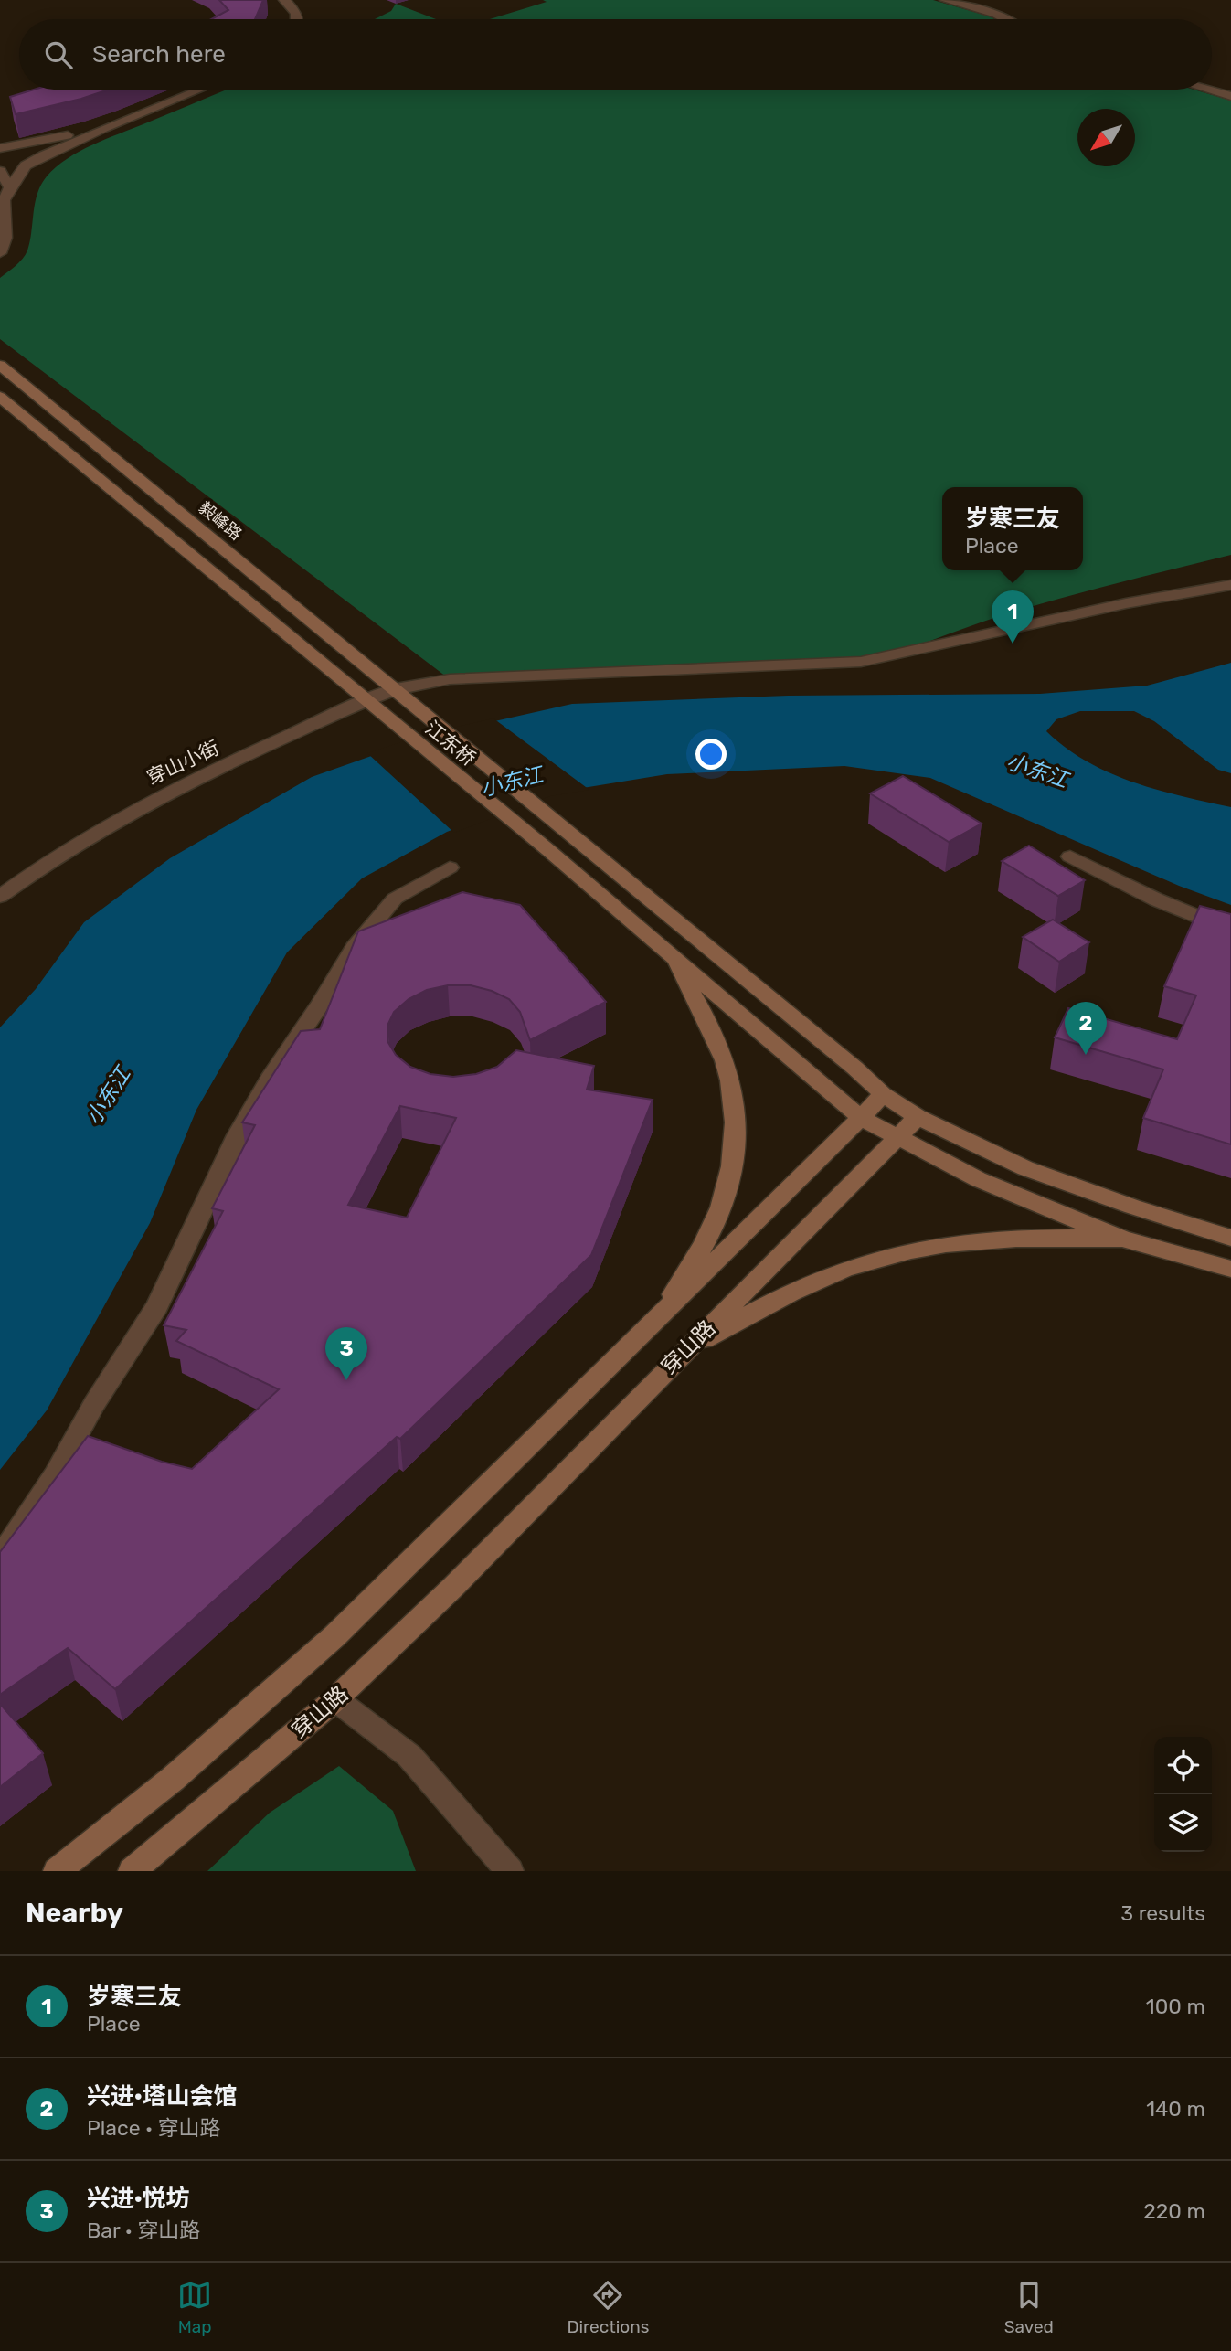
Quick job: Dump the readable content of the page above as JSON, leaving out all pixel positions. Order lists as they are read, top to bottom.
{
  "streets": {
    "main road": ["毅峰路", "江东桥", "穿山路"],
    "street": ["穿山小街"]
  },
  "crossings": [
    ["毅峰路", "江东桥"],
    ["毅峰路", "穿山小街"],
    ["江东桥", "穿山小街"],
    ["江东桥", "穿山路"]
  ],
  "water": ["小东江"],
  "north": "bottom left",
  "page": {
    "search": "Search here",
    "popup": ["岁寒三友", "Place"],
    "pins": ["1", "2", "3"],
    "heading": ["Nearby", "3 results"],
    "list": [
      {
        "mark": "1",
        "name": "岁寒三友",
        "note": "Place",
        "value": "100 m"
      },
      {
        "mark": "2",
        "name": "兴进·塔山会馆",
        "note": "Place · 穿山路",
        "value": "140 m"
      },
      {
        "mark": "3",
        "name": "兴进·悦坊",
        "note": "Bar · 穿山路",
        "value": "220 m"
      }
    ],
    "nav": ["Map", "Directions", "Saved"]
  }
}
